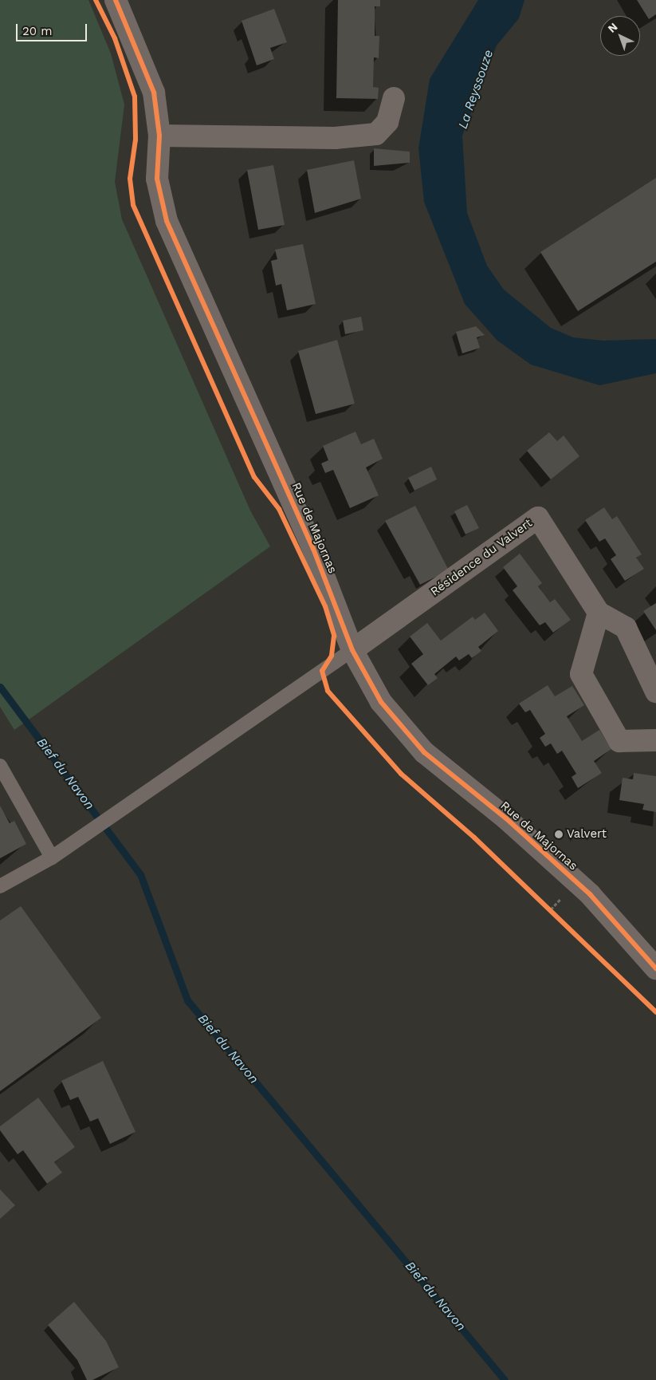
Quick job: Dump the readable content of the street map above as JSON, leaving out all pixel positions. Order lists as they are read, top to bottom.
{
  "streets": {
    "street": ["Rue de Majornas", "Résidence du Valvert"]
  },
  "crossings": [
    ["Rue de Majornas", "Résidence du Valvert"]
  ],
  "water": ["La Reyssouze", "Bief du Navon"],
  "places": ["Valvert"],
  "scale_bar": "20 m",
  "north": "top left"
}
